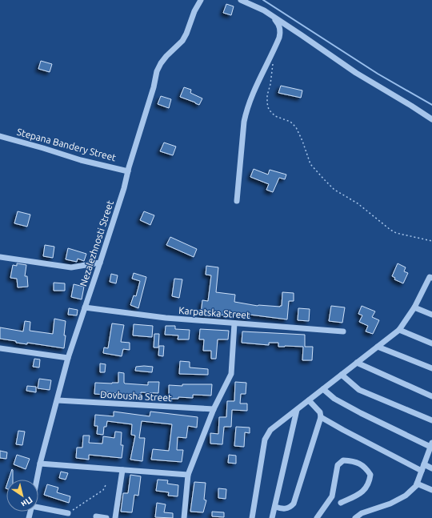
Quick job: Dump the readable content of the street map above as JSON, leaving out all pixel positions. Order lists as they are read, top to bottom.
{
  "streets": {
    "street": [
      "Stepana Bandery Street",
      "Nezalezhnosti Street",
      "Karpatska Street",
      "Dovbusha Street"
    ]
  },
  "crossings": [
    ["Stepana Bandery Street", "Nezalezhnosti Street"],
    ["Nezalezhnosti Street", "Karpatska Street"],
    ["Nezalezhnosti Street", "Dovbusha Street"]
  ],
  "north": "bottom right"
}
